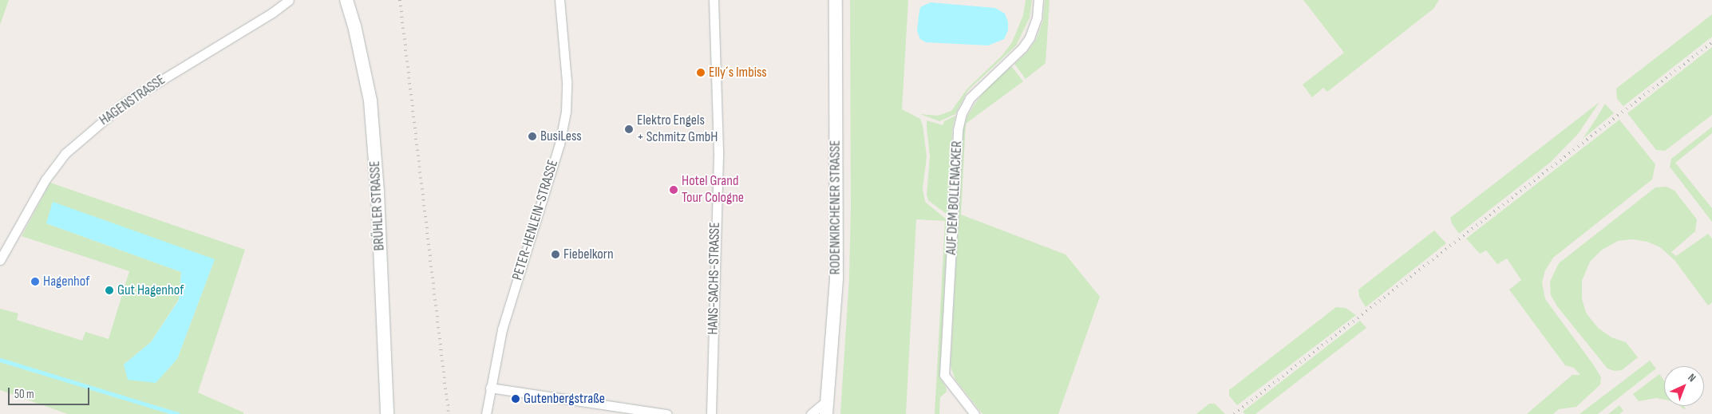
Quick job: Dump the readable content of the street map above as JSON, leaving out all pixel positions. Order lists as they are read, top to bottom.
{
  "streets": {
    "main road": ["BRÜHLER STRASSE", "RODENKIRCHENER STRASSE"],
    "street": [
      "HAGENSTRASSE",
      "AUF DEM BOLLENACKER",
      "PETER-HENLEIN-STRASSE",
      "HANS-SACHS-STRASSE"
    ]
  },
  "places": [
    "Elly´s Imbiss",
    "Elektro Engels + Schmitz GmbH",
    "BusiLess",
    "Hotel Grand Tour Cologne",
    "Fiebelkorn",
    "Hagenhof",
    "Gut Hagenhof",
    "Gutenbergstraße"
  ],
  "scale_bar": "50 m",
  "north": "top right"
}
